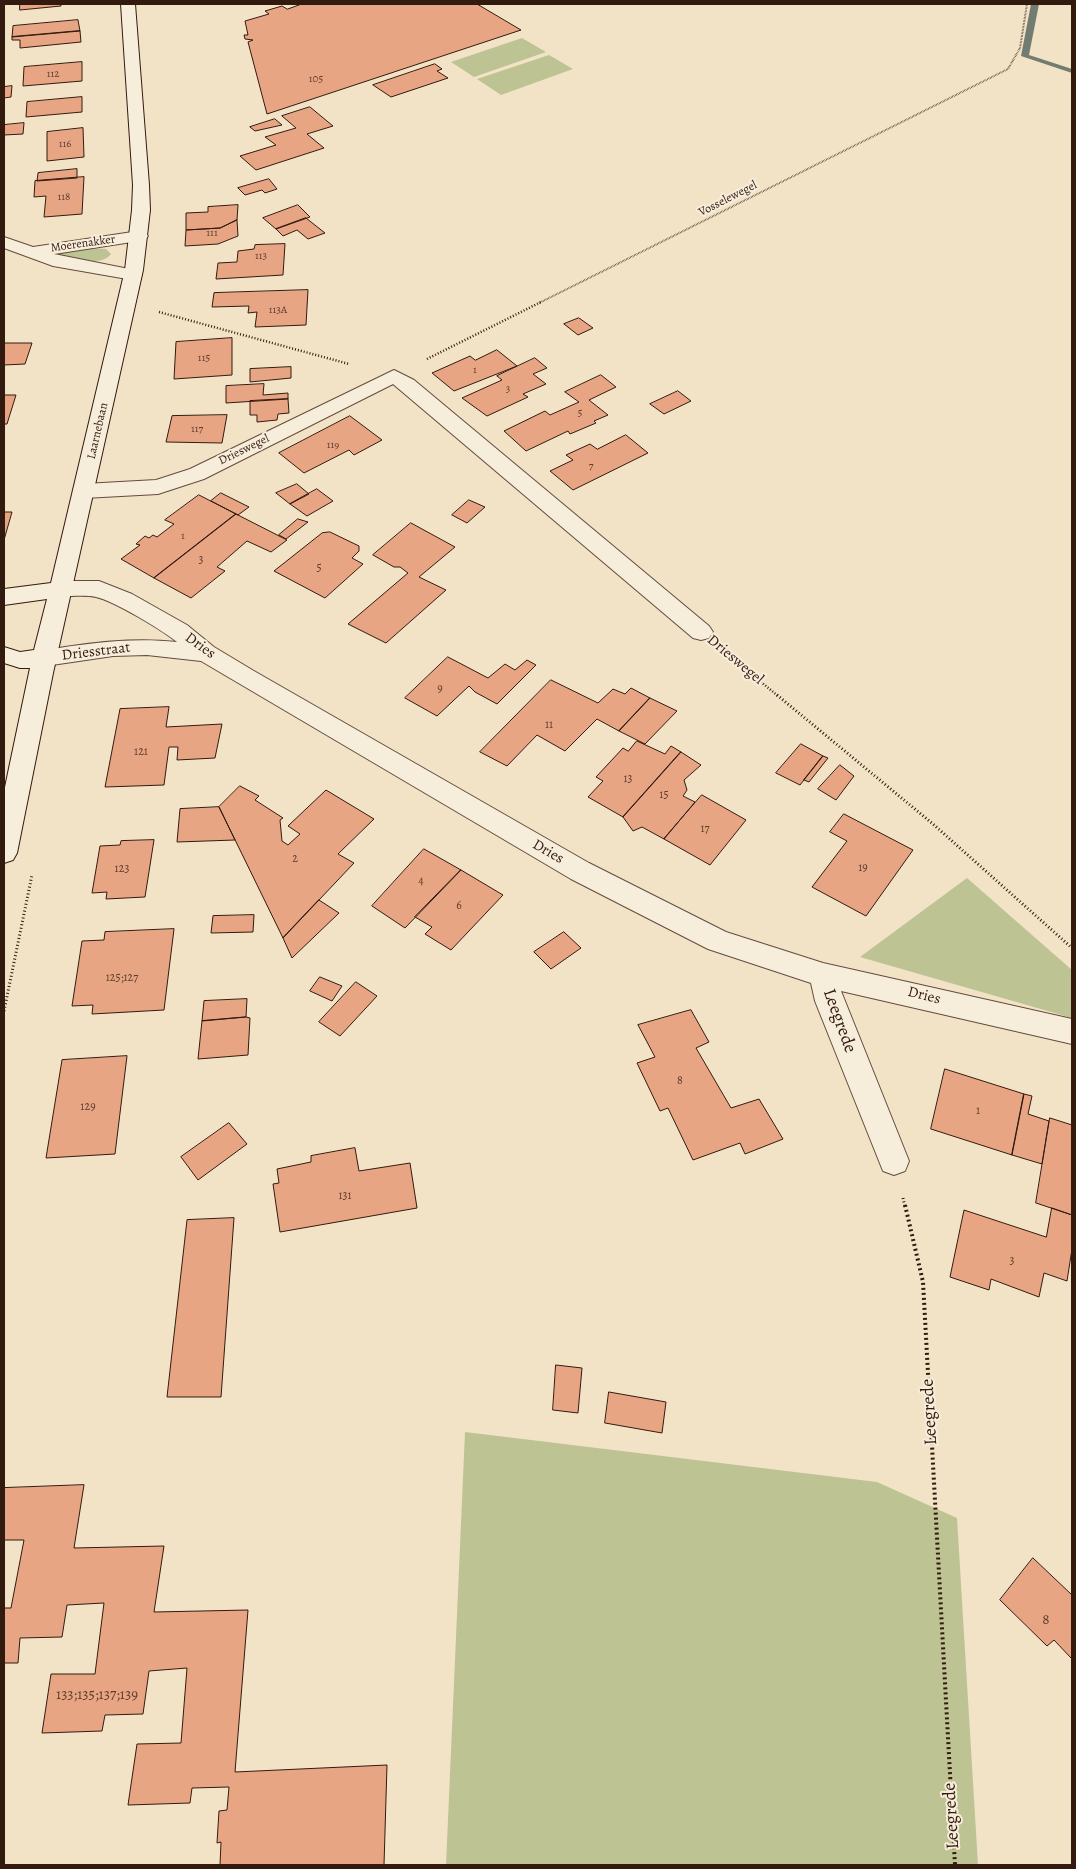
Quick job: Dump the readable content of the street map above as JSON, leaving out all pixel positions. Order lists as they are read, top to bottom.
{
  "streets": {
    "street": [
      "Moerenakker",
      "Laarnebaan",
      "Drieswegel",
      "Dries",
      "Driesstraat",
      "Leegrede"
    ],
    "path": ["Vosselewegel"]
  },
  "crossings": [
    ["Vosselewegel", "Drieswegel"],
    ["Moerenakker", "Laarnebaan"],
    ["Laarnebaan", "Drieswegel"],
    ["Laarnebaan", "Dries"],
    ["Laarnebaan", "Driesstraat"],
    ["Dries", "Driesstraat"],
    ["Dries", "Leegrede"]
  ],
  "house_numbers": [
    "112",
    "105",
    "116",
    "118",
    "111",
    "113",
    "113A",
    "115",
    "1",
    "3",
    "5",
    "117",
    "119",
    "7",
    "1",
    "3",
    "5",
    "9",
    "11",
    "121",
    "13",
    "15",
    "17",
    "2",
    "19",
    "123",
    "4",
    "6",
    "125;127",
    "8",
    "129",
    "1",
    "131",
    "3",
    "8",
    "133;135;137;139"
  ]
}
